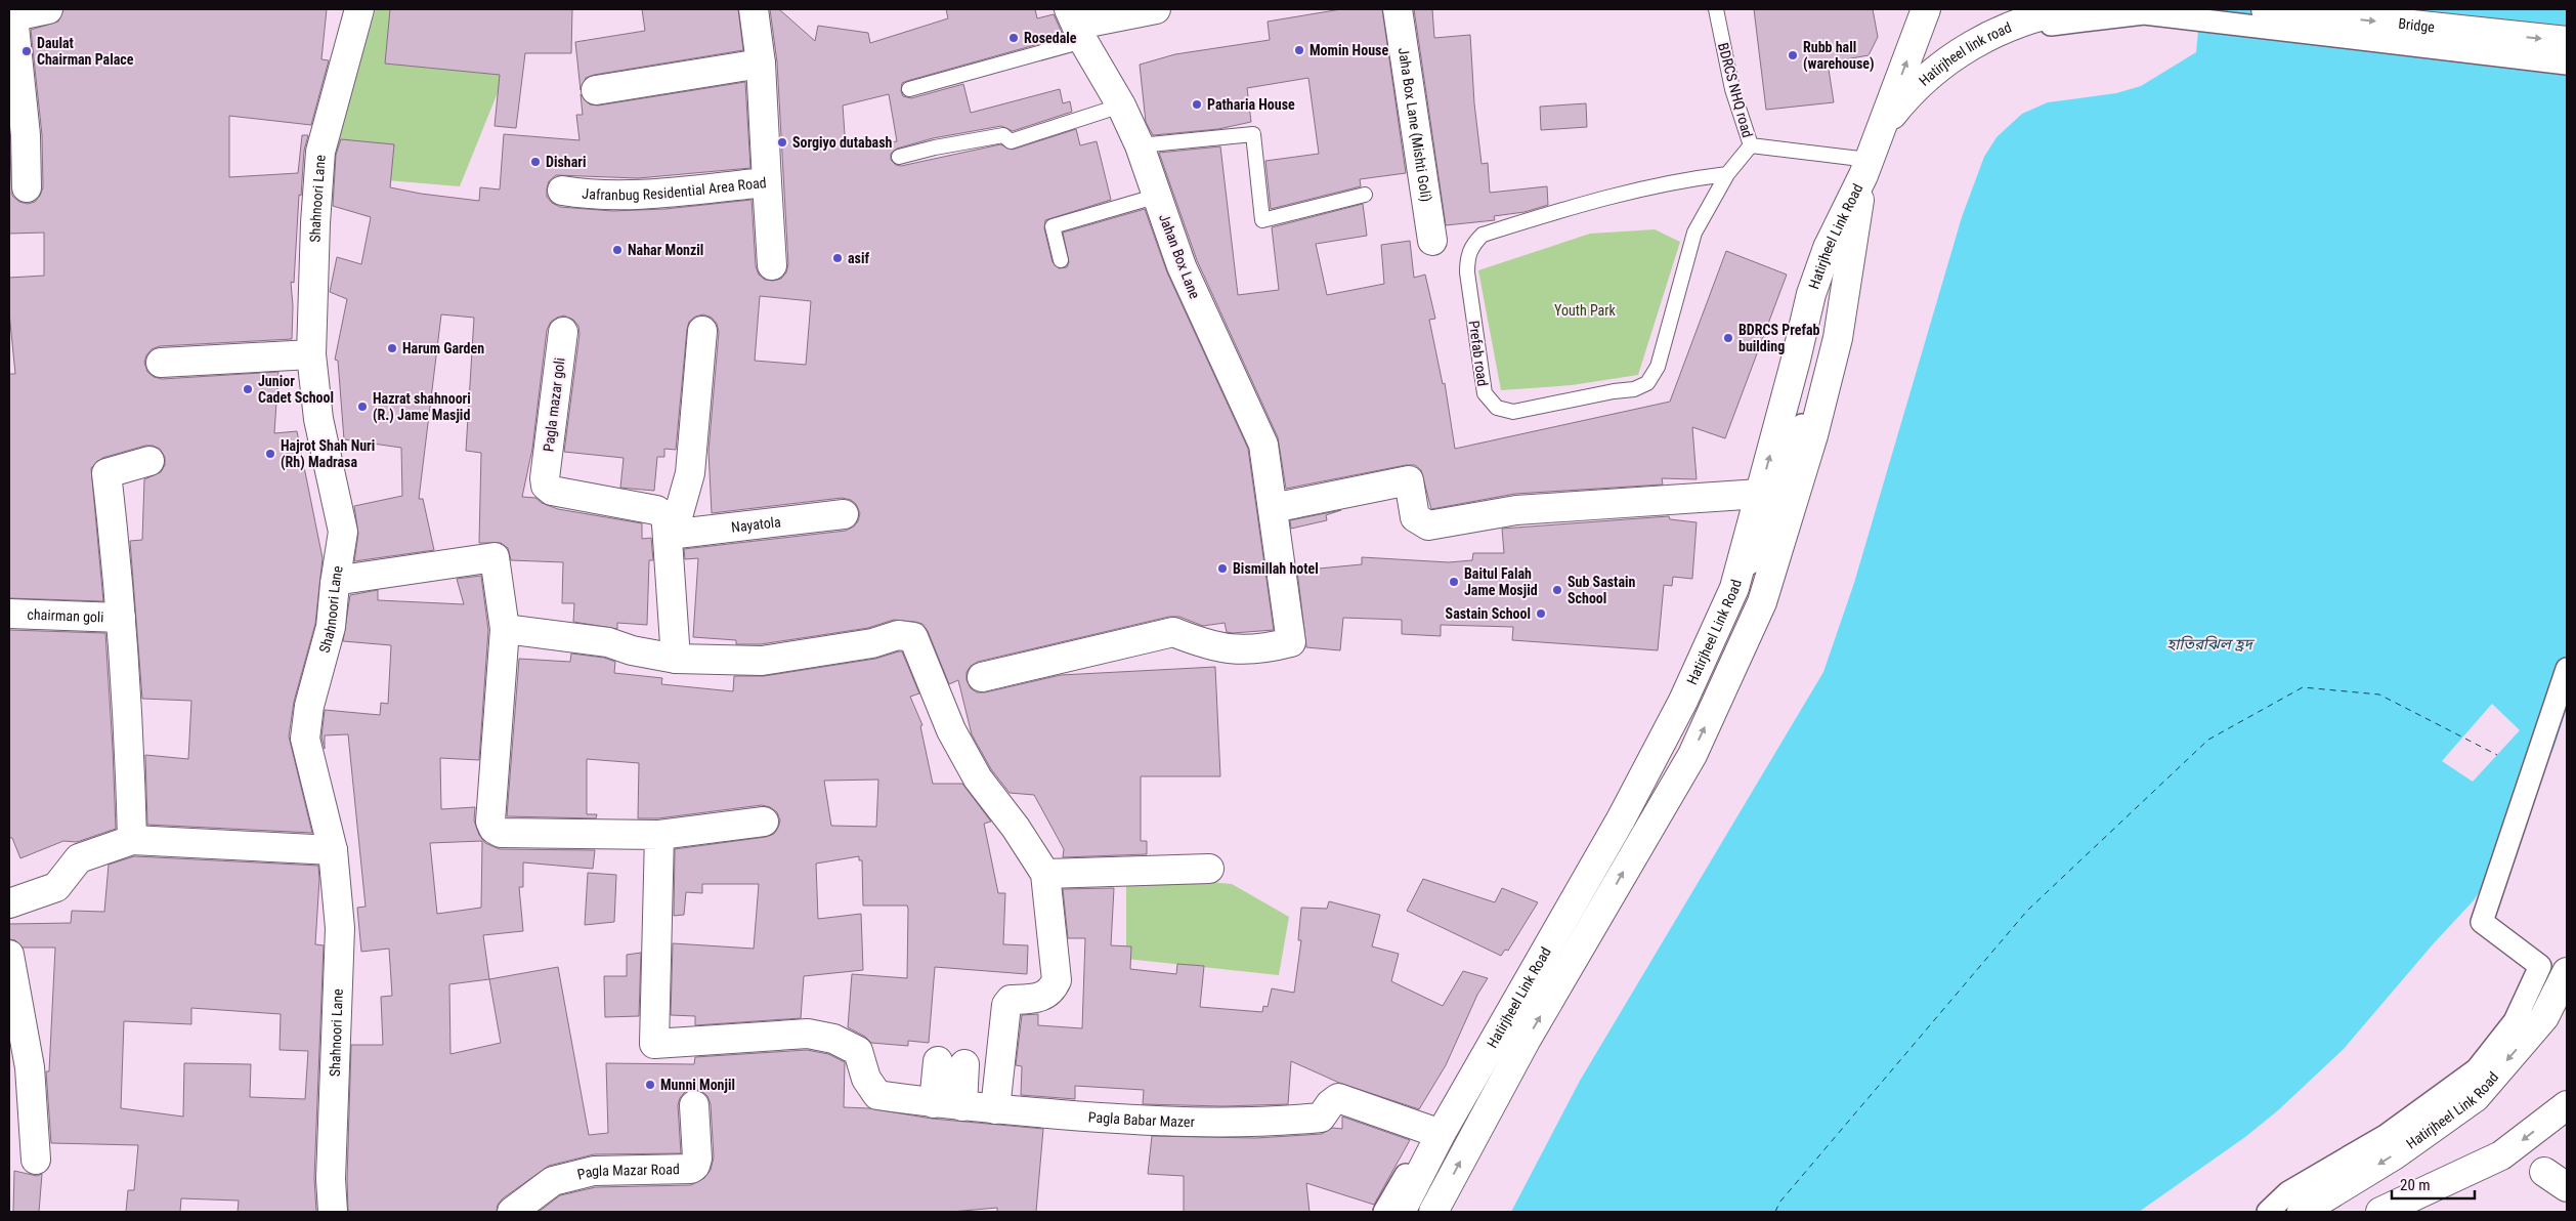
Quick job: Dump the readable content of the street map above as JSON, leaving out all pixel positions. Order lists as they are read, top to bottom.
{
  "streets": {
    "street": [
      "Bridge",
      "Hatirjheel link road",
      "Jaha Box Lane (Mishti Goli)",
      "Jafranbug Residential Area Road",
      "Shahnoori Lane",
      "Hatirjheel Link Road",
      "Jahan Box Lane",
      "Pagla mazar goli",
      "Nayatola",
      "chairman goli",
      "Pagla Babar Mazer",
      "Pagla Mazar Road"
    ],
    "lane": ["BDRCS NHQ road", "Prefab road"]
  },
  "crossings": [
    ["Hatirjheel link road", "Hatirjheel Link Road"],
    ["BDRCS NHQ road", "Hatirjheel Link Road"],
    ["BDRCS NHQ road", "Prefab road"],
    ["Hatirjheel Link Road", "Pagla Babar Mazer"],
    ["Pagla mazar goli", "Nayatola"]
  ],
  "one_way": ["Bridge"],
  "water": ["হাতিরঝিল হ্রদ"],
  "parks": ["Youth Park"],
  "places": [
    "Rosedale",
    "Momin House",
    "Daulat Chairman Palace",
    "Rubb hall (warehouse)",
    "Patharia House",
    "Sorgiyo dutabash",
    "Dishari",
    "Nahar Monzil",
    "asif",
    "BDRCS Prefab building",
    "Harum Garden",
    "Junior Cadet School",
    "Hazrat shahnoori (R.) Jame Masjid",
    "Hajrot Shah Nuri (Rh) Madrasa",
    "Bismillah hotel",
    "Baitul Falah Jame Mosjid",
    "Sub Sastain School",
    "Sastain School",
    "Munni Monjil"
  ],
  "scale_bar": "20 m"
}
